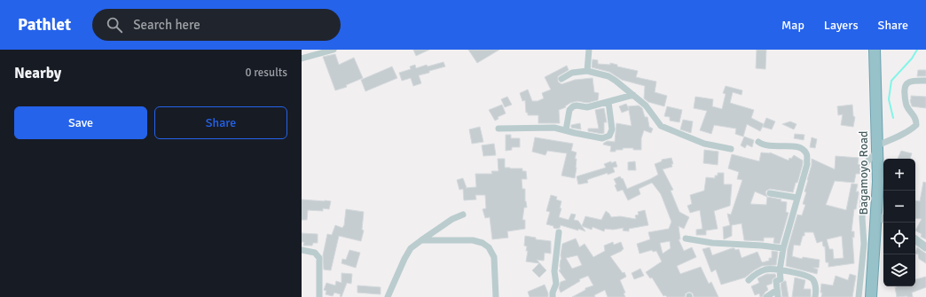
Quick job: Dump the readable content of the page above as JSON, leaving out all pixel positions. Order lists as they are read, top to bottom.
{
  "streets": {
    "highway": ["Bagamoyo Road"]
  },
  "page": {
    "header": "Pathlet",
    "search": "Search here",
    "nav": ["Map", "Layers", "Share"],
    "heading": ["Nearby", "0 results"],
    "buttons": ["Save", "Share"],
    "map_buttons": ["+", "−"]
  }
}
